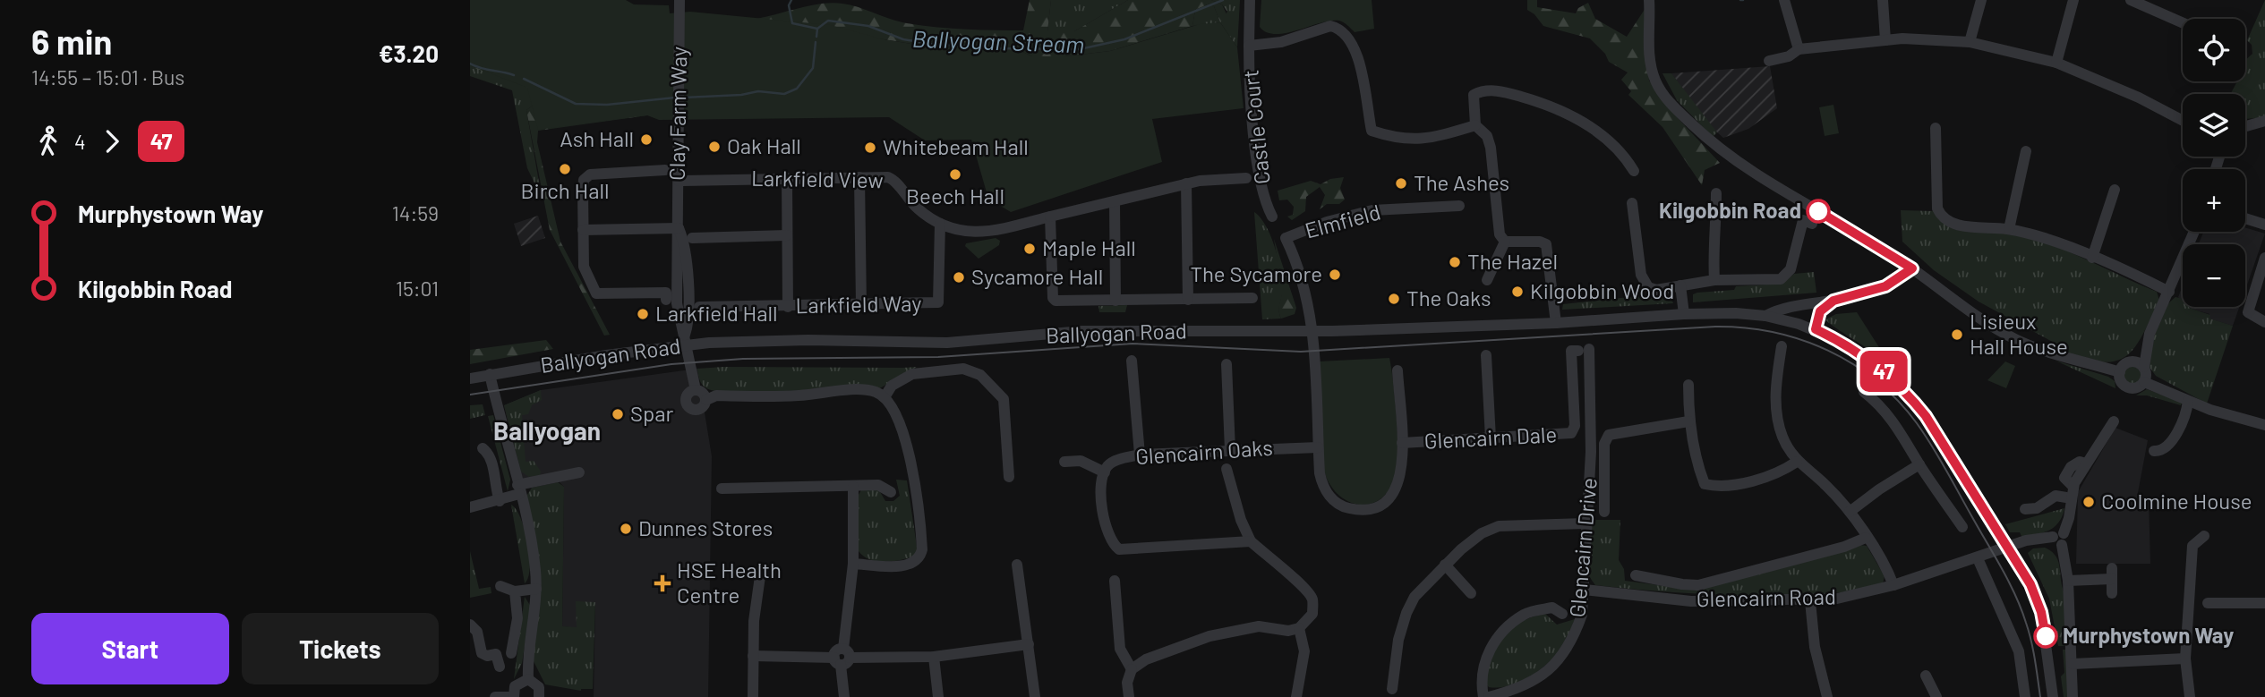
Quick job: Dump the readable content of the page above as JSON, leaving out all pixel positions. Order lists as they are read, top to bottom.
{
  "streets": {
    "street": [
      "Clay Farm Way",
      "Castle Court",
      "Larkfield View",
      "Elmfield",
      "Larkfield Way",
      "Ballyogan Road",
      "Glencairn Dale",
      "Glencairn Oaks",
      "Glencairn Drive",
      "Glencairn Road"
    ]
  },
  "crossings": [
    ["Clay Farm Way", "Larkfield View"],
    ["Clay Farm Way", "Ballyogan Road"],
    ["Larkfield View", "Larkfield Way"],
    ["Elmfield", "Ballyogan Road"],
    ["Elmfield", "Glencairn Dale"],
    ["Elmfield", "Glencairn Oaks"],
    ["Glencairn Dale", "Glencairn Drive"],
    ["Glencairn Drive", "Glencairn Road"]
  ],
  "districts": ["Ballyogan"],
  "water": ["Ballyogan Stream"],
  "places": {
    "other": [
      "Ash Hall",
      "Oak Hall",
      "Whitebeam Hall",
      "Birch Hall",
      "Beech Hall",
      "The Ashes",
      "Kilgobbin Road",
      "Maple Hall",
      "The Hazel",
      "The Sycamore",
      "Sycamore Hall",
      "Kilgobbin Wood",
      "The Oaks",
      "Larkfield Hall",
      "Lisieux Hall House",
      "Spar",
      "Coolmine House",
      "Dunnes Stores",
      "Murphystown Way"
    ],
    "health": ["HSE Health Centre"]
  },
  "lines": ["bus line 47"],
  "page": {
    "heading": ["6 min", "14:55 – 15:01 · Bus", "€3.20"],
    "on_map": "47",
    "map_buttons": ["+", "−"],
    "legs": ["4", "47"],
    "list": [
      {
        "name": "Murphystown Way",
        "value": "14:59"
      },
      {
        "name": "Kilgobbin Road",
        "value": "15:01"
      }
    ],
    "buttons": ["Start", "Tickets"]
  }
}
